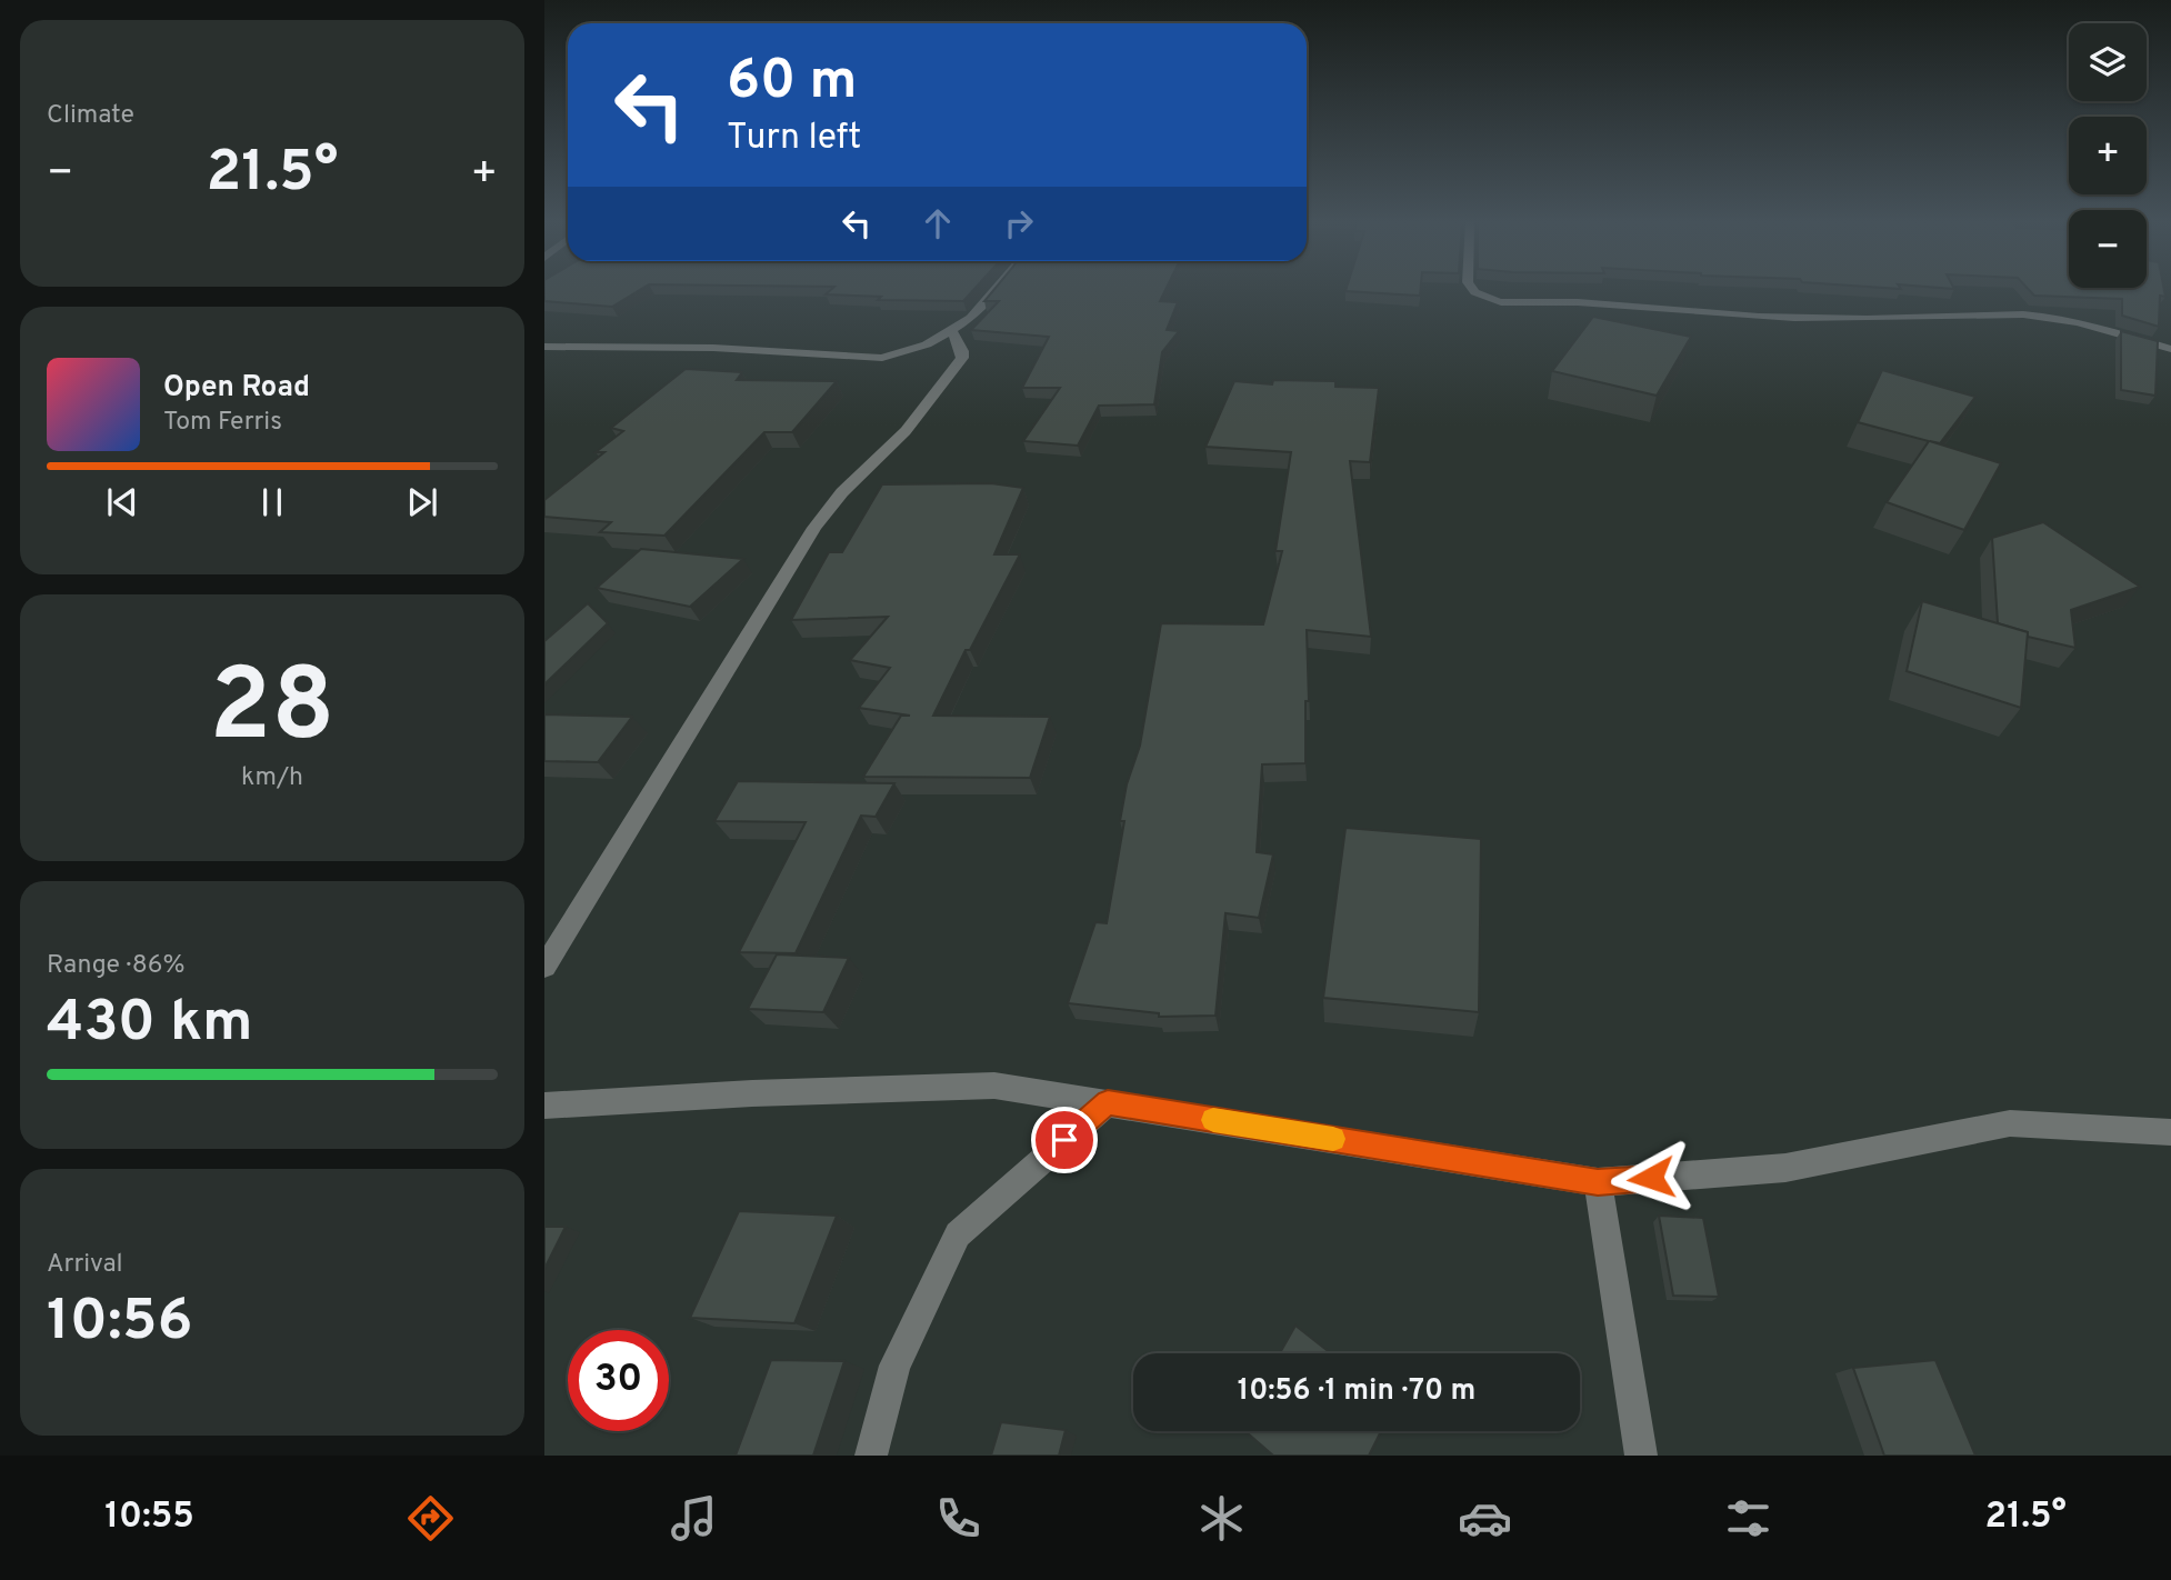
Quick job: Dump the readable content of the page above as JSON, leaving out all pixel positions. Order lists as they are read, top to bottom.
{
  "page": {
    "tile": [
      "Climate",
      ["28", "km/h"],
      ["Range · 86%", "430 km"],
      ["Arrival", "10:56"]
    ],
    "map_buttons": ["+", "−"],
    "turn": ["60 m", "Turn left"],
    "heat": ["−", "21.5°", "+"],
    "song": ["Open Road", "Tom Ferris"],
    "limit": "30",
    "trip": "10:56 · 1 min · 70 m",
    "tabs": ["10:55", "21.5°"]
  }
}
